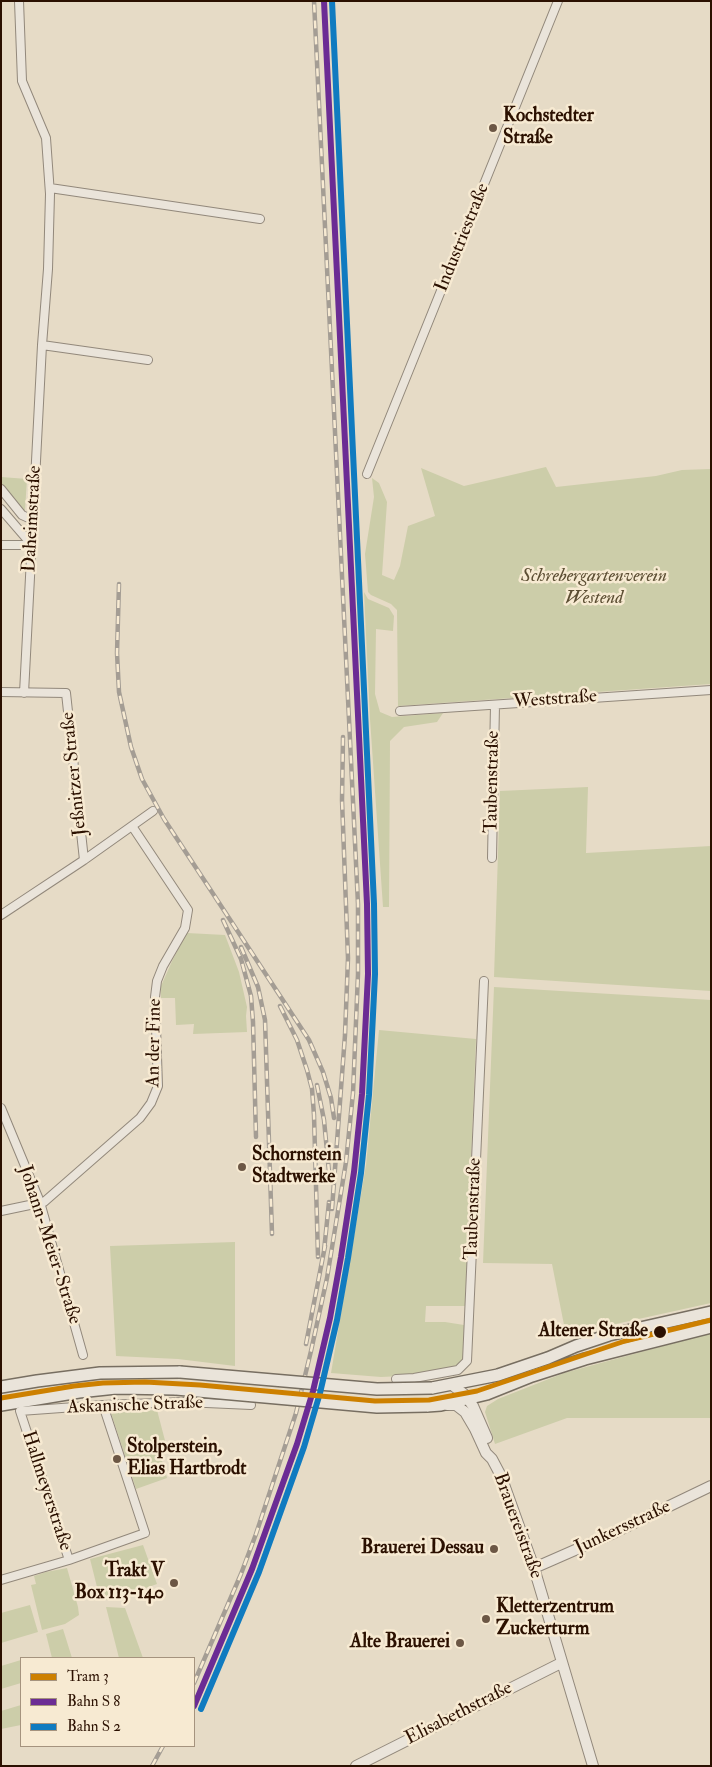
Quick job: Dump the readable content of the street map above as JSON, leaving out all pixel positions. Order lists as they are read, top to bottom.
{
  "streets": {
    "main road": ["Askanische Straße"],
    "street": [
      "Industriestraße",
      "Daheimstraße",
      "Weststraße",
      "Jeßnitzer Straße",
      "Taubenstraße",
      "An der Fine",
      "Johann-Meier-Straße",
      "Hallmeyerstraße",
      "Brauereistraße",
      "Junkersstraße",
      "Elisabethstraße"
    ]
  },
  "crossings": [
    ["Daheimstraße", "Jeßnitzer Straße"],
    ["Weststraße", "Taubenstraße"],
    ["An der Fine", "Johann-Meier-Straße"],
    ["Askanische Straße", "Hallmeyerstraße"],
    ["Askanische Straße", "Brauereistraße"],
    ["Brauereistraße", "Junkersstraße"],
    ["Brauereistraße", "Elisabethstraße"]
  ],
  "parks": ["Schrebergartenverein Westend"],
  "places": [
    "Kochstedter Straße",
    "Schornstein Stadtwerke",
    "Altener Straße",
    "Stolperstein, Elias Hartbrodt",
    "Brauerei Dessau",
    "Trakt V Box 113-140",
    "Kletterzentrum Zuckerturm",
    "Alte Brauerei"
  ],
  "lines": ["tram line 3"],
  "legend": ["Tram 3", "Bahn S 8", "Bahn S 2"]
}
